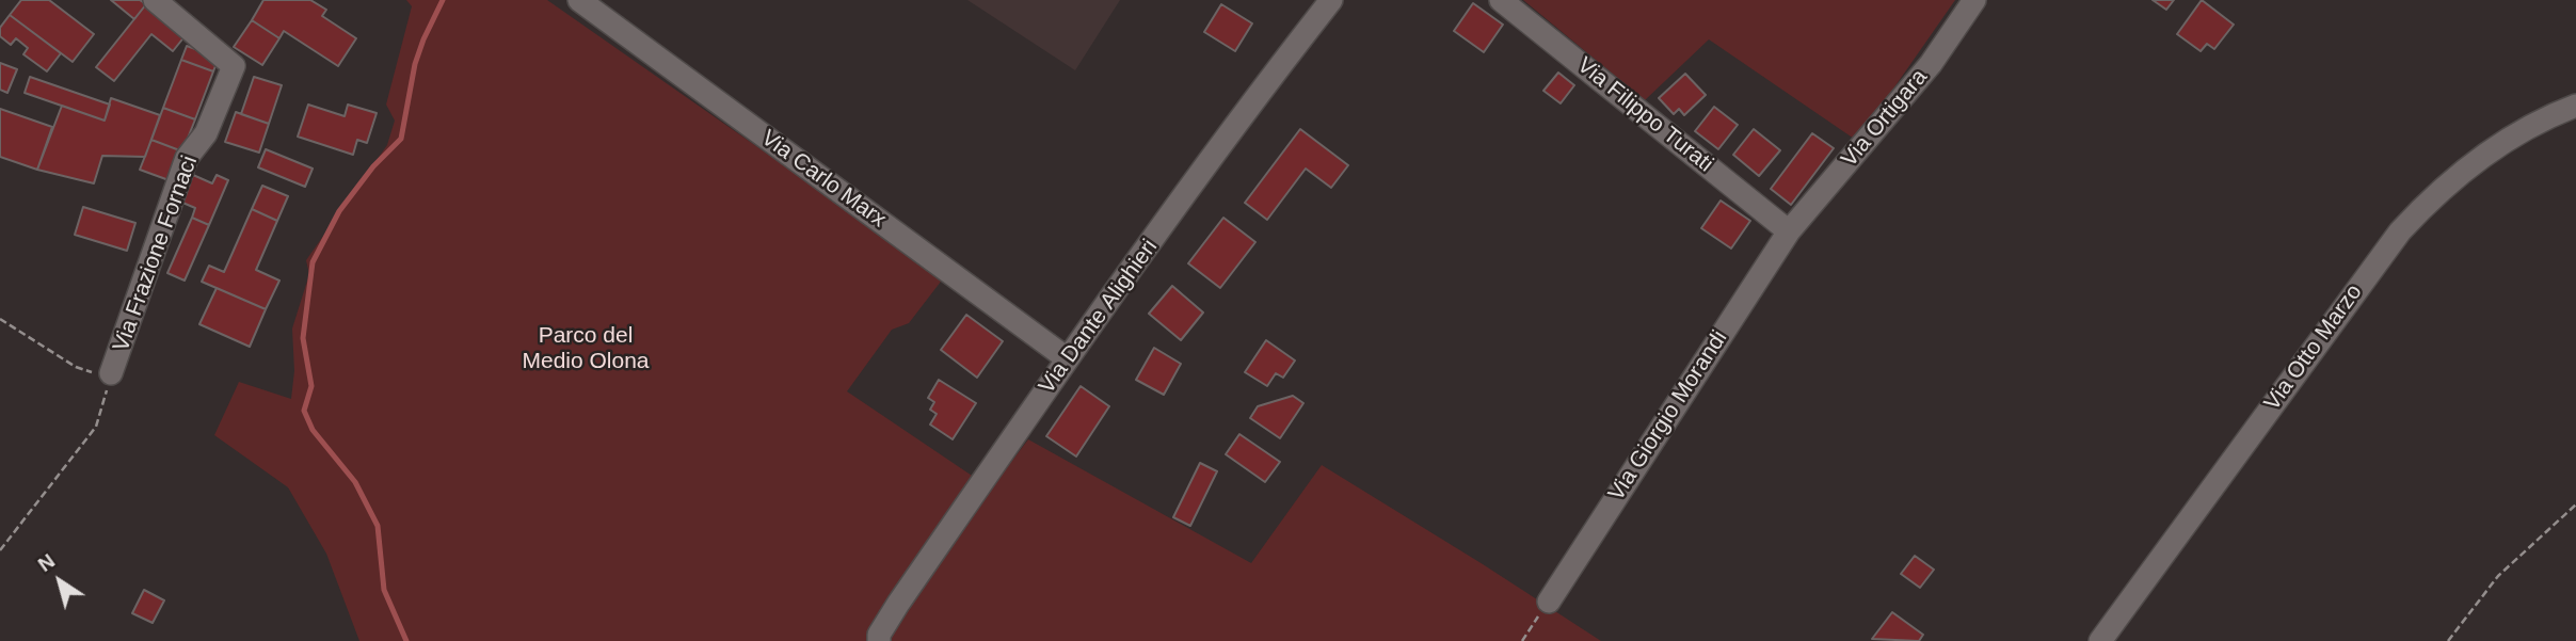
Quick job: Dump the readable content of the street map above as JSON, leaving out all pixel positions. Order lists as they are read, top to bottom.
{
  "streets": {
    "street": [
      "Via Filippo Turati",
      "Via Ortigara",
      "Via Carlo Marx",
      "Via Frazione Fornaci",
      "Via Dante Alighieri",
      "Via Otto Marzo",
      "Via Giorgio Morandi"
    ]
  },
  "crossings": [
    ["Via Filippo Turati", "Via Ortigara"],
    ["Via Filippo Turati", "Via Giorgio Morandi"],
    ["Via Ortigara", "Via Giorgio Morandi"],
    ["Via Carlo Marx", "Via Dante Alighieri"]
  ],
  "parks": ["Parco del Medio Olona"],
  "north": "top left"
}
